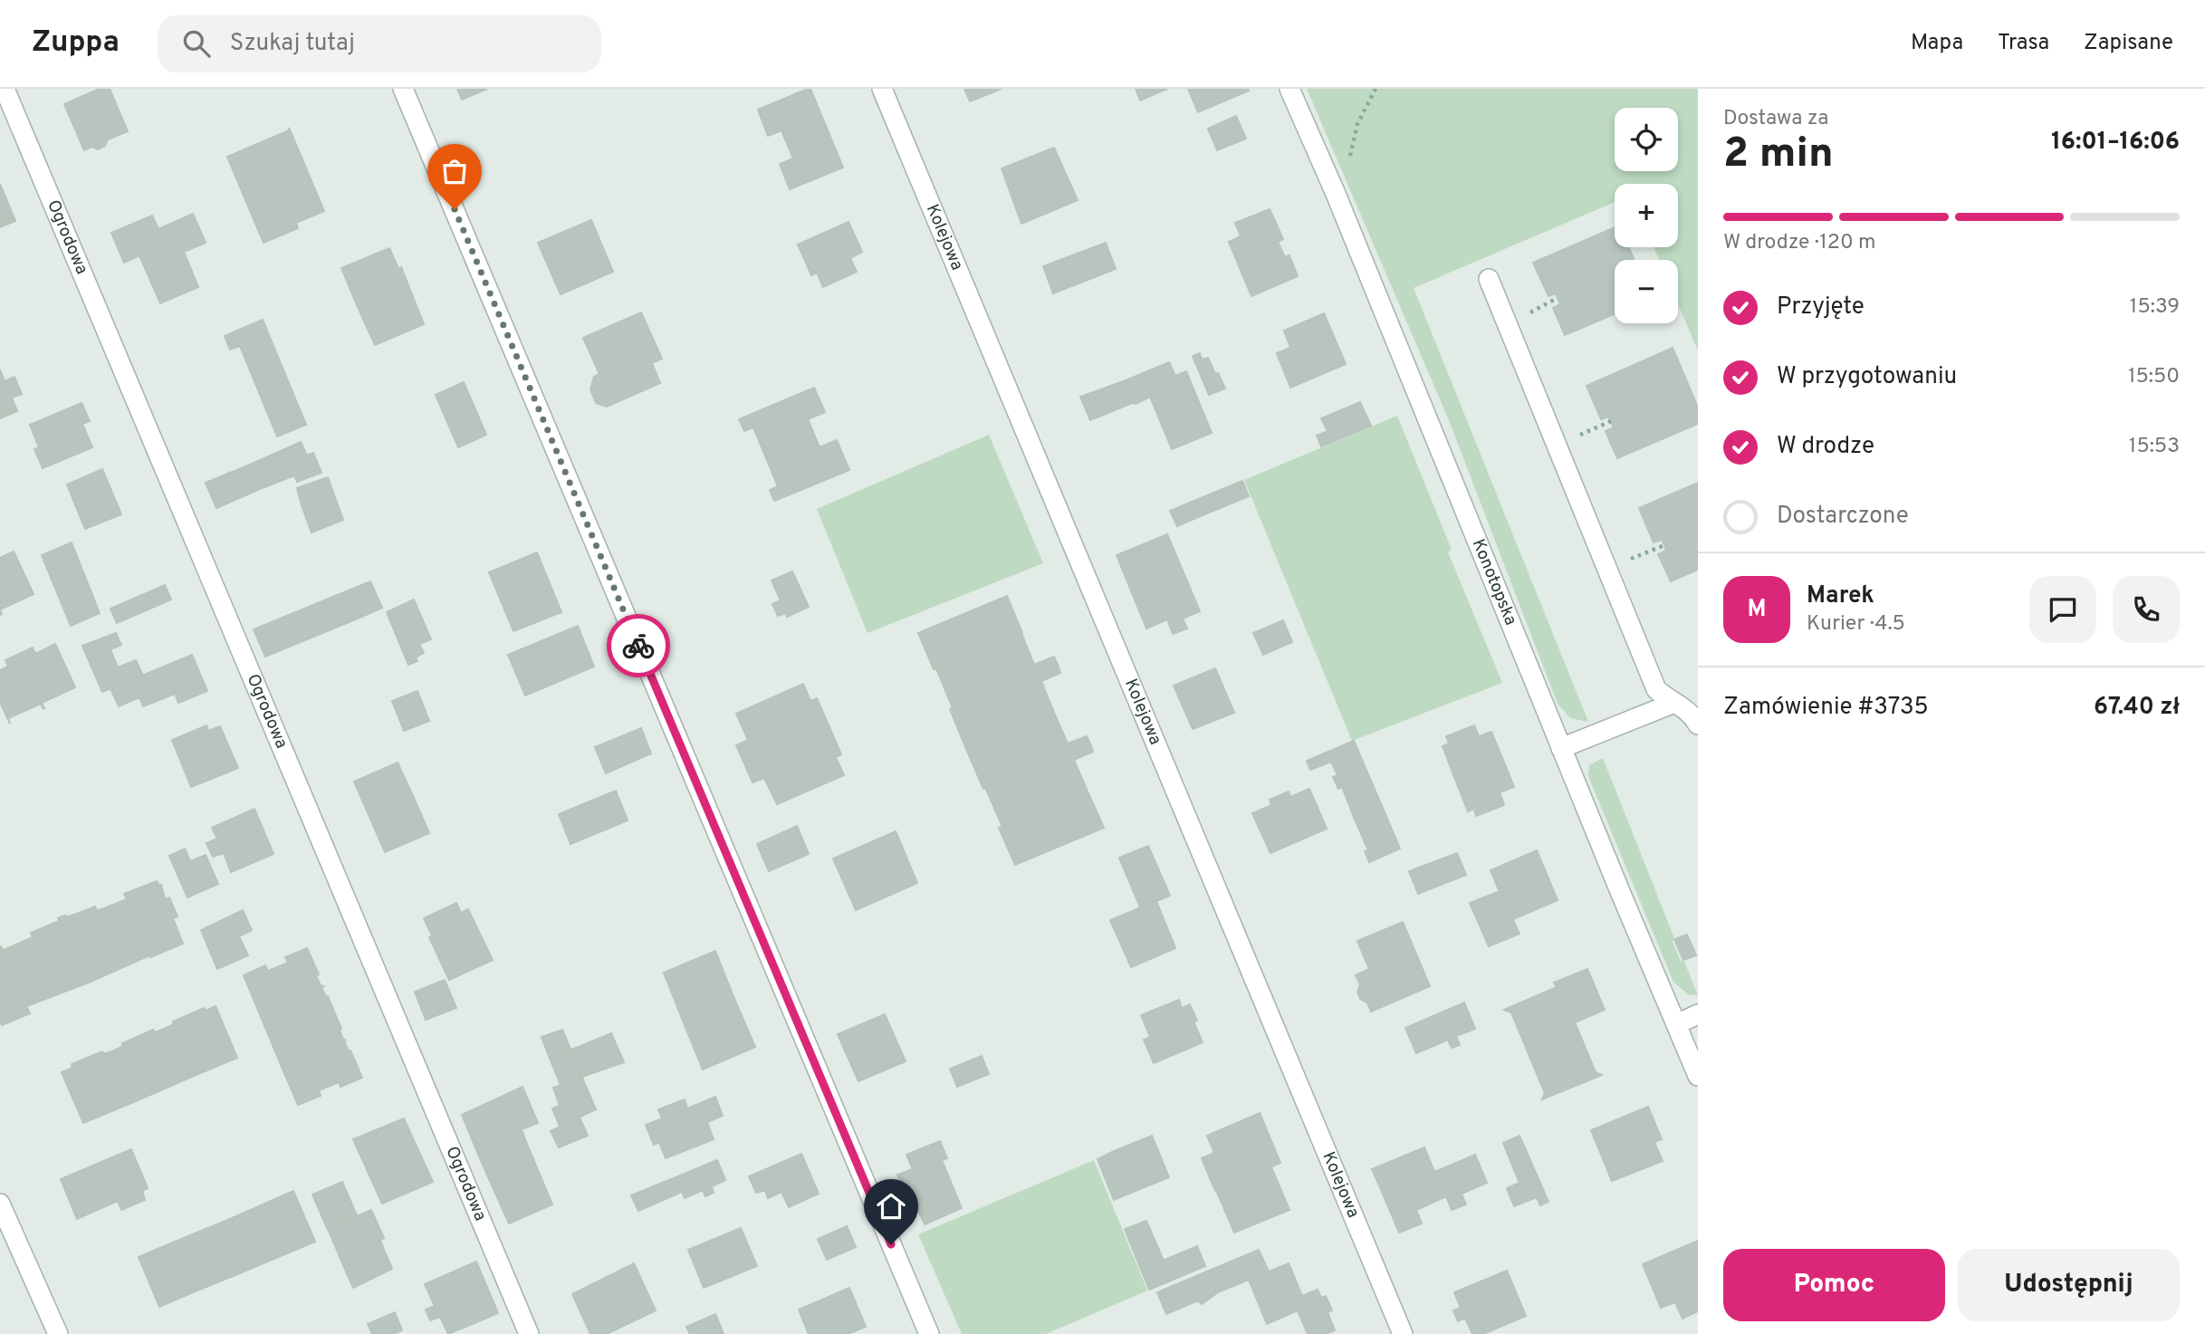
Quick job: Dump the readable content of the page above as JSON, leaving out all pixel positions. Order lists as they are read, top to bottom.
{
  "streets": {
    "street": ["Kolejowa", "Ogrodowa", "Konotopska"]
  },
  "page": {
    "header": "Zuppa",
    "search": "Szukaj tutaj",
    "nav": ["Mapa", "Trasa", "Zapisane"],
    "heading": ["2 min", "Dostawa za", "16:01–16:06"],
    "panel": [
      "Marek",
      "Kurier · 4.5",
      "Zamówienie #3735",
      "67.40 zł"
    ],
    "map_buttons": ["+", "−"],
    "bar": "W drodze · 120 m",
    "list": [
      ["Przyjęte", "15:39"],
      ["W przygotowaniu", "15:50"],
      ["W drodze", "15:53"],
      "Dostarczone"
    ],
    "round": "M",
    "buttons": ["Pomoc", "Udostępnij"]
  }
}
